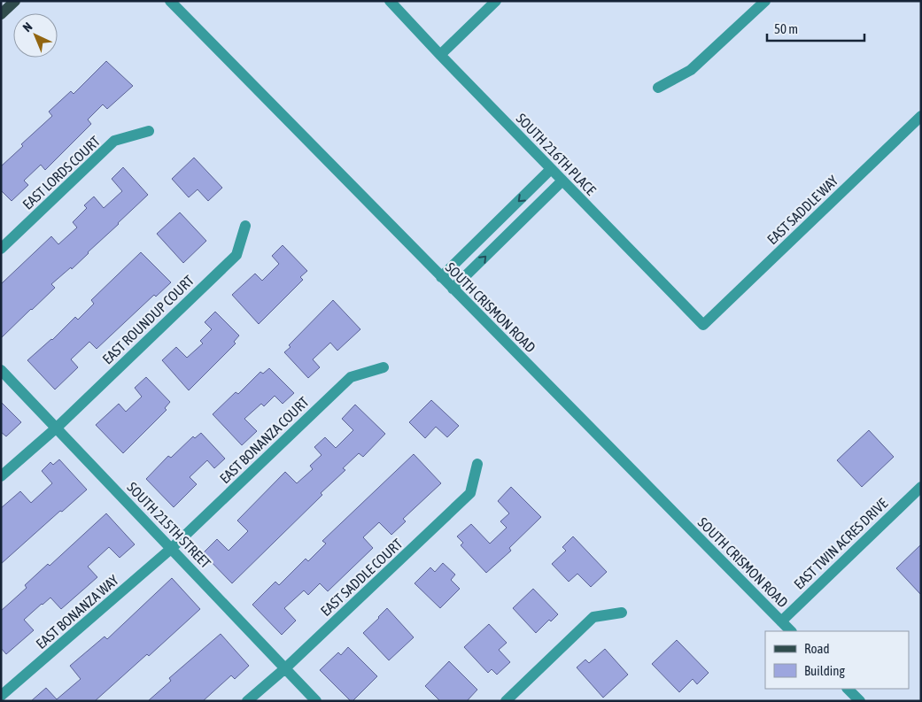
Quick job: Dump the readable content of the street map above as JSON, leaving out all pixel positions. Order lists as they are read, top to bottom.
{
  "streets": {
    "street": [
      "SOUTH 216TH PLACE",
      "EAST LORDS COURT",
      "EAST SADDLE WAY",
      "SOUTH CRISMON ROAD",
      "EAST ROUNDUP COURT",
      "EAST BONANZA COURT",
      "SOUTH 215TH STREET",
      "EAST TWIN ACRES DRIVE",
      "EAST SADDLE COURT",
      "EAST BONANZA WAY"
    ]
  },
  "crossings": [
    ["SOUTH 216TH PLACE", "EAST SADDLE WAY"],
    ["SOUTH CRISMON ROAD", "EAST TWIN ACRES DRIVE"],
    ["EAST ROUNDUP COURT", "SOUTH 215TH STREET"],
    ["EAST BONANZA COURT", "SOUTH 215TH STREET"],
    ["EAST BONANZA COURT", "EAST BONANZA WAY"],
    ["SOUTH 215TH STREET", "EAST SADDLE COURT"],
    ["SOUTH 215TH STREET", "EAST BONANZA WAY"]
  ],
  "legend": ["Road", "Building"],
  "scale_bar": "50 m",
  "north": "top left"
}
